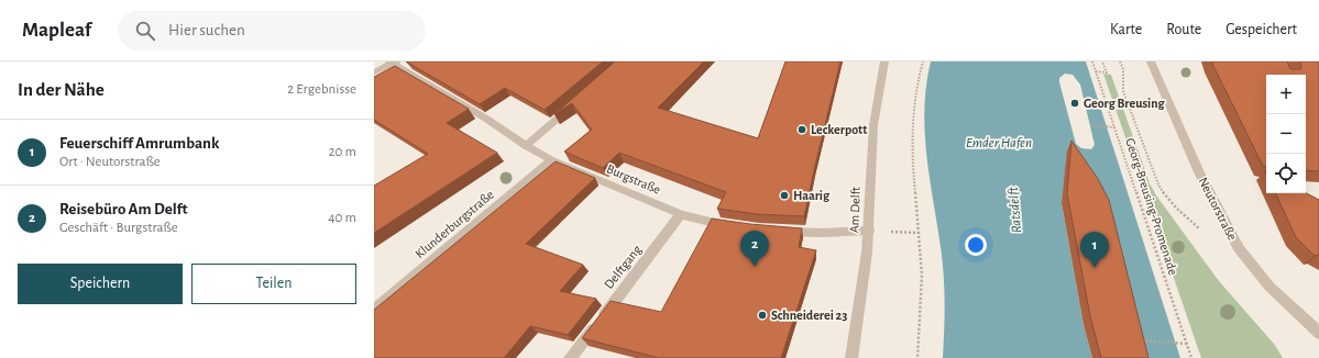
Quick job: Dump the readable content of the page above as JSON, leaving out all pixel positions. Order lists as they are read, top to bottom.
{
  "streets": {
    "street": [
      "Burgstraße",
      "Neutorstraße",
      "Am Delft",
      "Klunderburgstraße",
      "Delftgang"
    ],
    "path": ["Georg-Breusing-Promenade"]
  },
  "crossings": [
    ["Burgstraße", "Klunderburgstraße"],
    ["Burgstraße", "Delftgang"]
  ],
  "water": ["Emder Hafen", "Ratsdelft"],
  "places": [
    "Georg Breusing",
    "Leckerpott",
    "Haarig",
    "Schneiderei 23"
  ],
  "page": {
    "header": "Mapleaf",
    "search": "Hier suchen",
    "nav": ["Karte", "Route", "Gespeichert"],
    "heading": ["In der Nähe", "2 Ergebnisse"],
    "map_buttons": ["+", "−"],
    "list": [
      {
        "mark": "1",
        "name": "Feuerschiff Amrumbank",
        "note": "Ort · Neutorstraße",
        "value": "20 m"
      },
      {
        "mark": "2",
        "name": "Reisebüro Am Delft",
        "note": "Geschäft · Burgstraße",
        "value": "40 m"
      }
    ],
    "pins": ["2", "1"],
    "buttons": ["Speichern", "Teilen"]
  }
}
